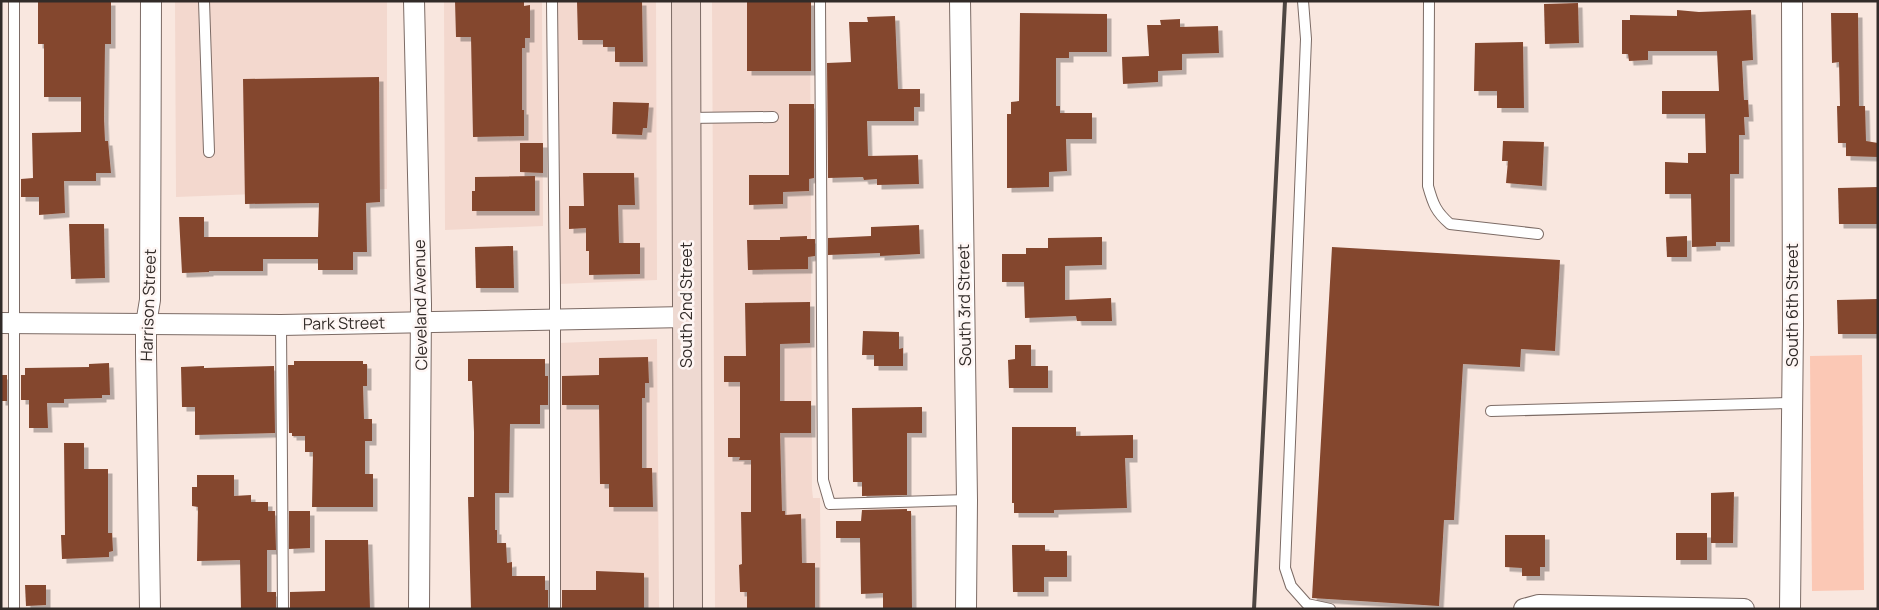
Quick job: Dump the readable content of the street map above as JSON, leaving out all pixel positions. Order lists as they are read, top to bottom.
{
  "streets": {
    "street": [
      "Harrison Street",
      "Cleveland Avenue",
      "South 2nd Street",
      "South 3rd Street",
      "South 6th Street",
      "Park Street"
    ]
  },
  "crossings": [
    ["Harrison Street", "Park Street"],
    ["Cleveland Avenue", "Park Street"],
    ["South 2nd Street", "Park Street"]
  ]
}
